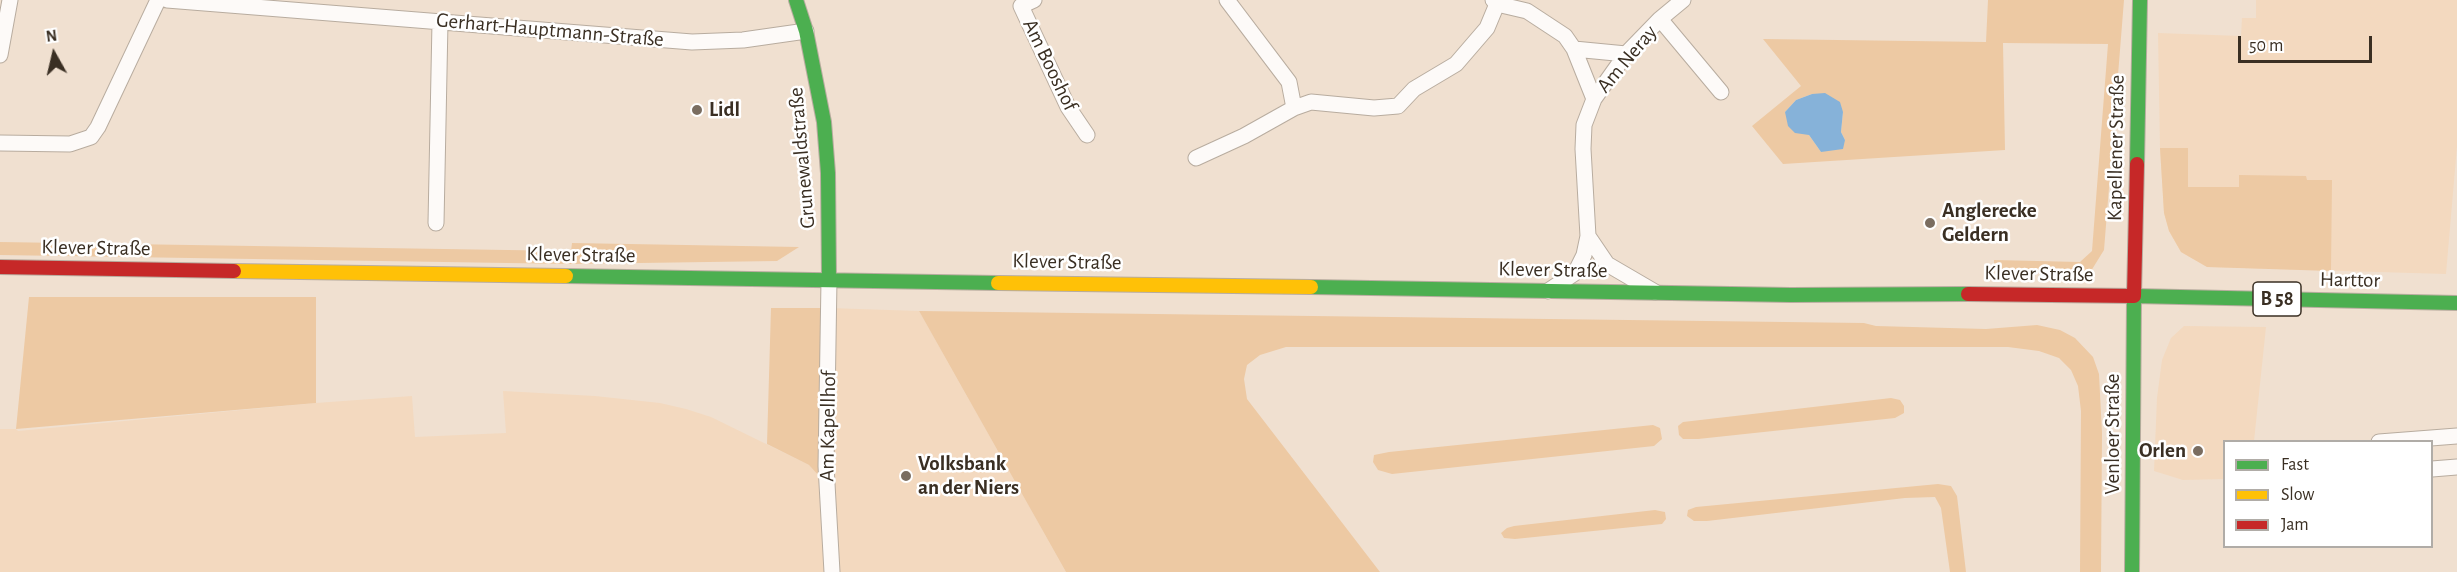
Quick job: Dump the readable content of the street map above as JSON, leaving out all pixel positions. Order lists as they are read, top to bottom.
{
  "streets": {
    "main road": [
      "Kapellener Straße",
      "Grunewaldstraße",
      "Klever Straße",
      "Harttor",
      "B 58",
      "Venloer Straße"
    ],
    "street": [
      "Gerhart-Hauptmann-Straße",
      "Am Neray",
      "Am Booshof",
      "Am Kapellhof"
    ]
  },
  "crossings": [
    ["Gerhart-Hauptmann-Straße", "Grunewaldstraße"],
    ["Am Neray", "Klever Straße"],
    ["Kapellener Straße", "Klever Straße"],
    ["Kapellener Straße", "Harttor"],
    ["Kapellener Straße", "Venloer Straße"],
    ["Grunewaldstraße", "Klever Straße"],
    ["Grunewaldstraße", "Am Kapellhof"],
    ["Klever Straße", "Harttor"],
    ["Klever Straße", "Am Kapellhof"],
    ["Klever Straße", "Venloer Straße"],
    ["Harttor", "Venloer Straße"]
  ],
  "places": [
    "Lidl",
    "Anglerecke Geldern",
    "Orlen",
    "Volksbank an der Niers"
  ],
  "legend": ["Fast", "Slow", "Jam"],
  "scale_bar": "50 m",
  "north": "top"
}
